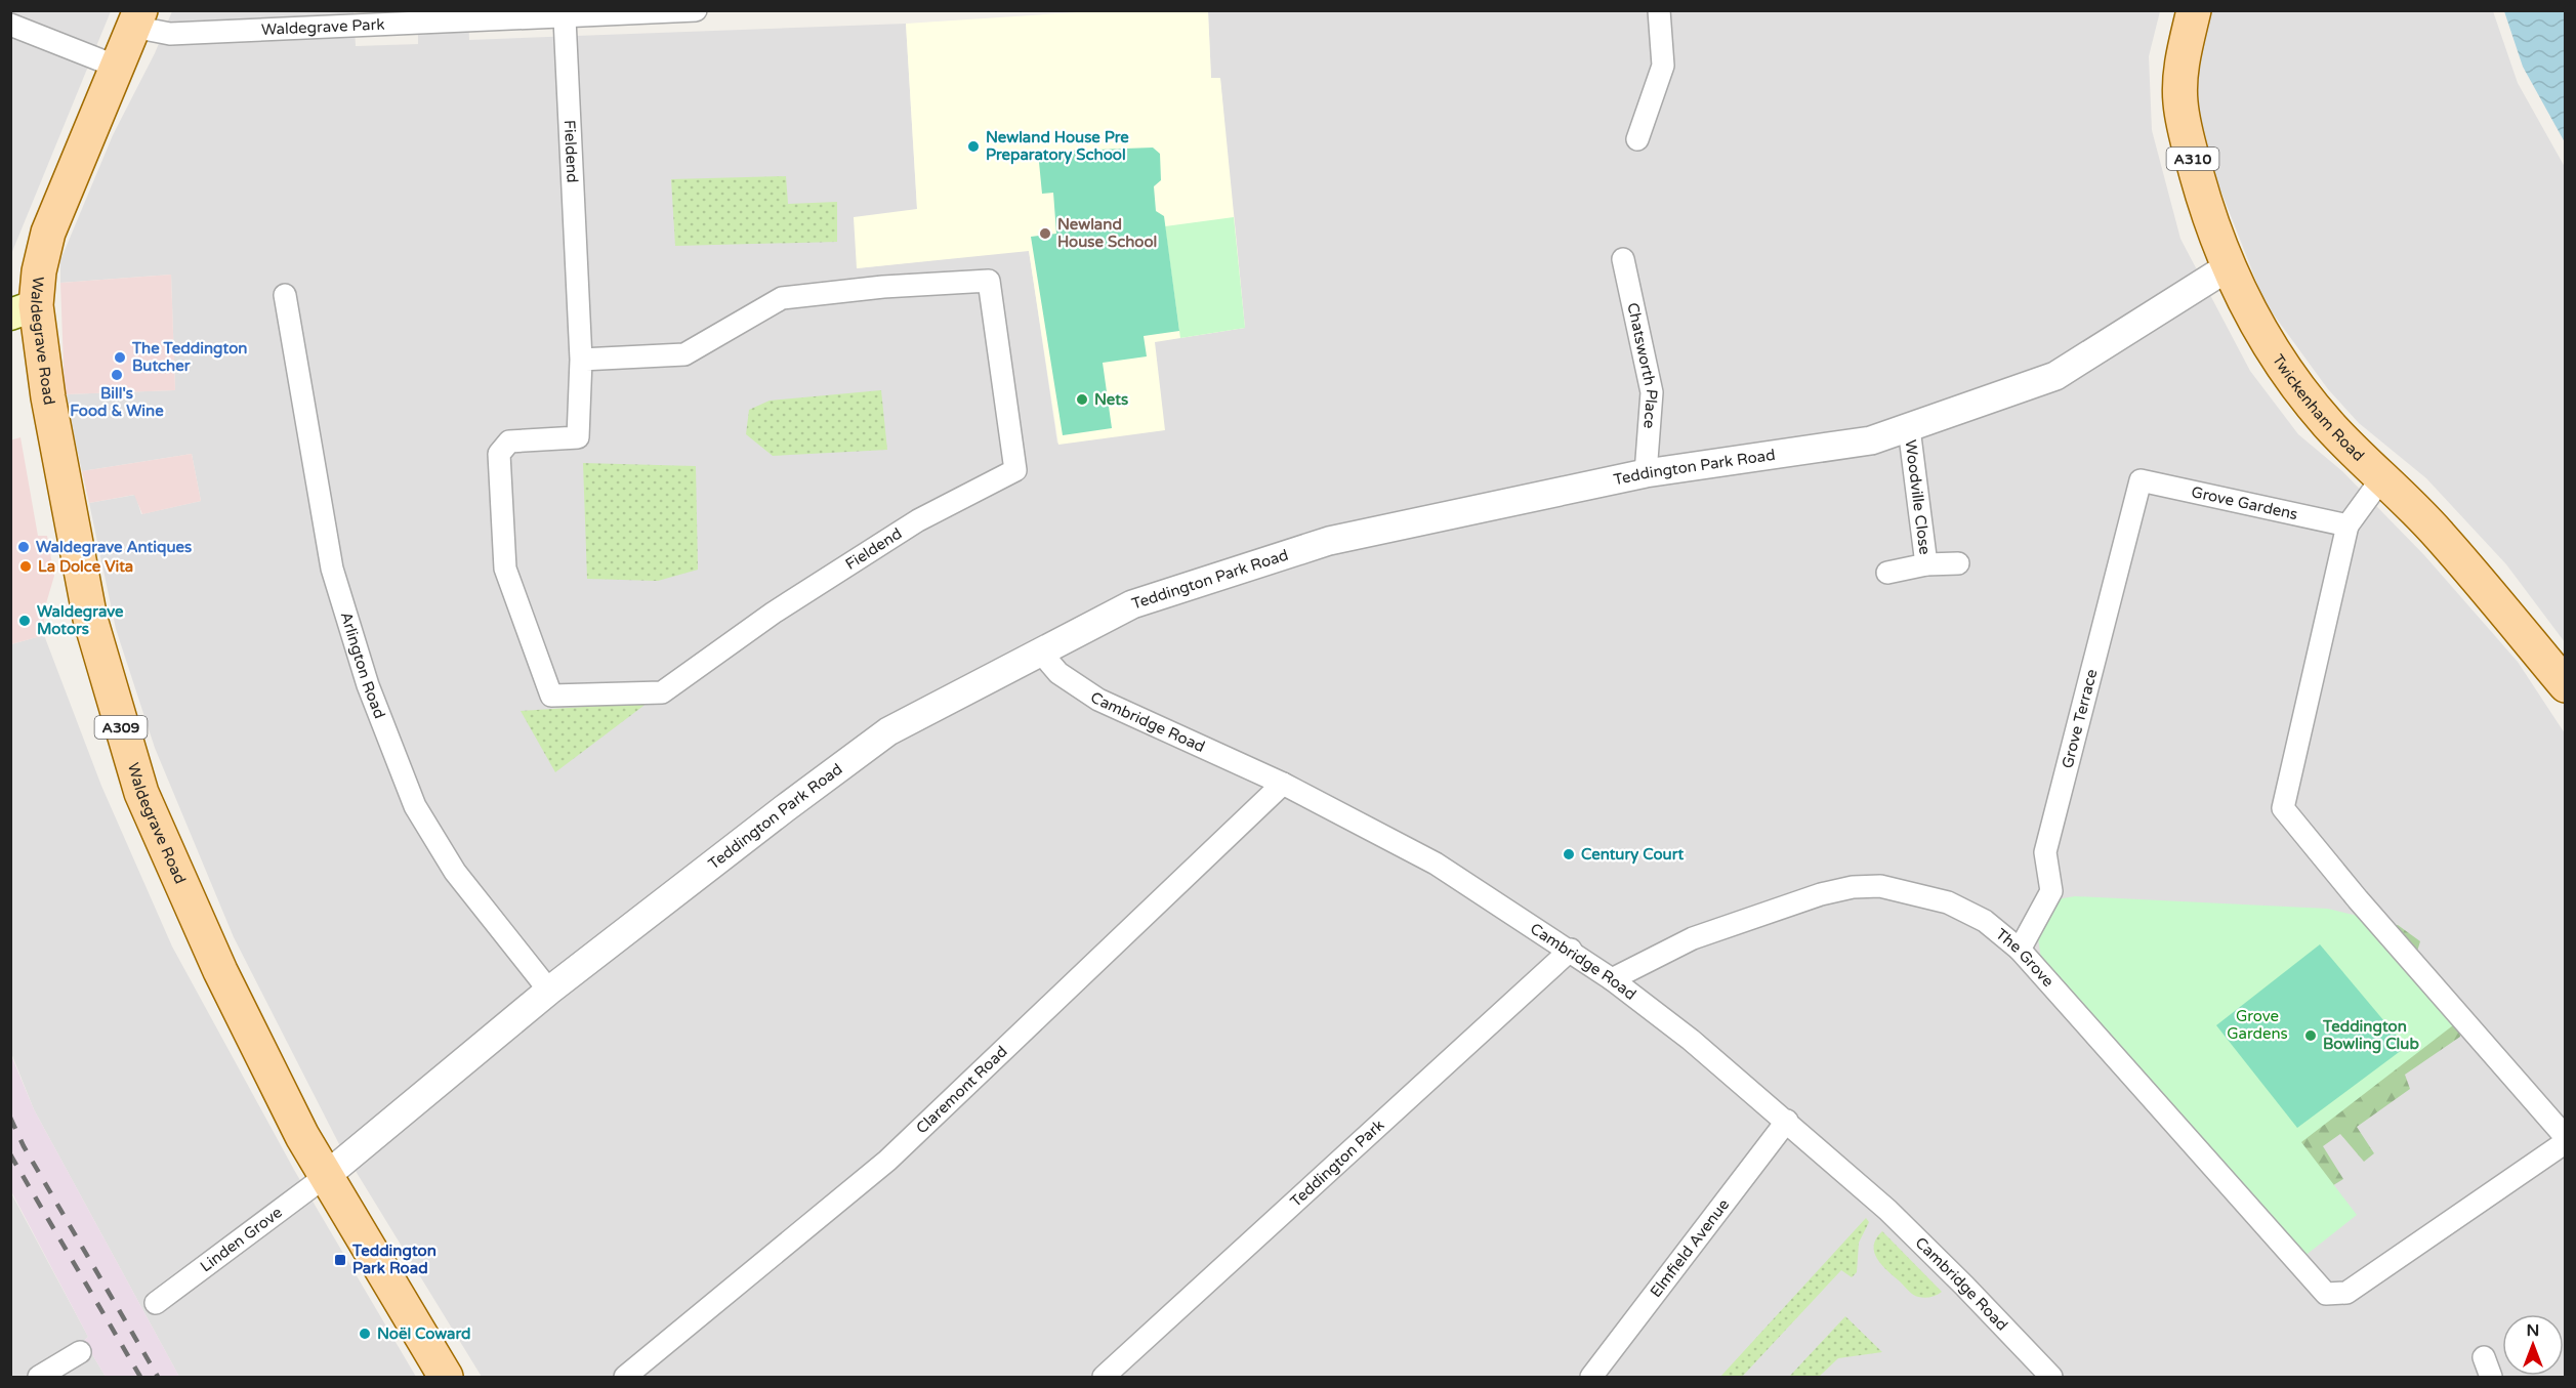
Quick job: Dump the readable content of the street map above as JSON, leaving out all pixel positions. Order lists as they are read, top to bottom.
{
  "streets": {
    "main road": [
      "A310",
      "Waldegrave Road",
      "Twickenham Road",
      "A309"
    ],
    "street": [
      "Waldegrave Park",
      "Fieldend",
      "Chatsworth Place",
      "Teddington Park Road",
      "Woodville Close",
      "Grove Gardens",
      "Arlington Road",
      "Grove Terrace",
      "Cambridge Road",
      "The Grove",
      "Claremont Road",
      "Teddington Park",
      "Linden Grove",
      "Elmfield Avenue"
    ]
  },
  "crossings": [
    ["Waldegrave Park", "Fieldend"],
    ["Waldegrave Park", "Waldegrave Road"],
    ["Waldegrave Road", "Teddington Park Road"],
    ["Waldegrave Road", "Linden Grove"],
    ["Chatsworth Place", "Teddington Park Road"],
    ["Twickenham Road", "Teddington Park Road"],
    ["Teddington Park Road", "Woodville Close"],
    ["Teddington Park Road", "Arlington Road"],
    ["Teddington Park Road", "Cambridge Road"],
    ["Teddington Park Road", "Linden Grove"],
    ["Grove Gardens", "Grove Terrace"],
    ["Grove Gardens", "The Grove"],
    ["Grove Terrace", "The Grove"],
    ["Cambridge Road", "The Grove"],
    ["Cambridge Road", "Claremont Road"],
    ["Cambridge Road", "Teddington Park"],
    ["Cambridge Road", "Elmfield Avenue"]
  ],
  "parks": ["Grove Gardens"],
  "places": {
    "other": [
      "Newland House Pre Preparatory School",
      "Newland House School",
      "The Teddington Butcher",
      "Bill's Food & Wine",
      "Nets",
      "Waldegrave Antiques",
      "La Dolce Vita",
      "Waldegrave Motors",
      "Century Court",
      "Teddington Bowling Club",
      "Noël Coward"
    ],
    "transit": ["Teddington Park Road"]
  },
  "north": "top"
}
